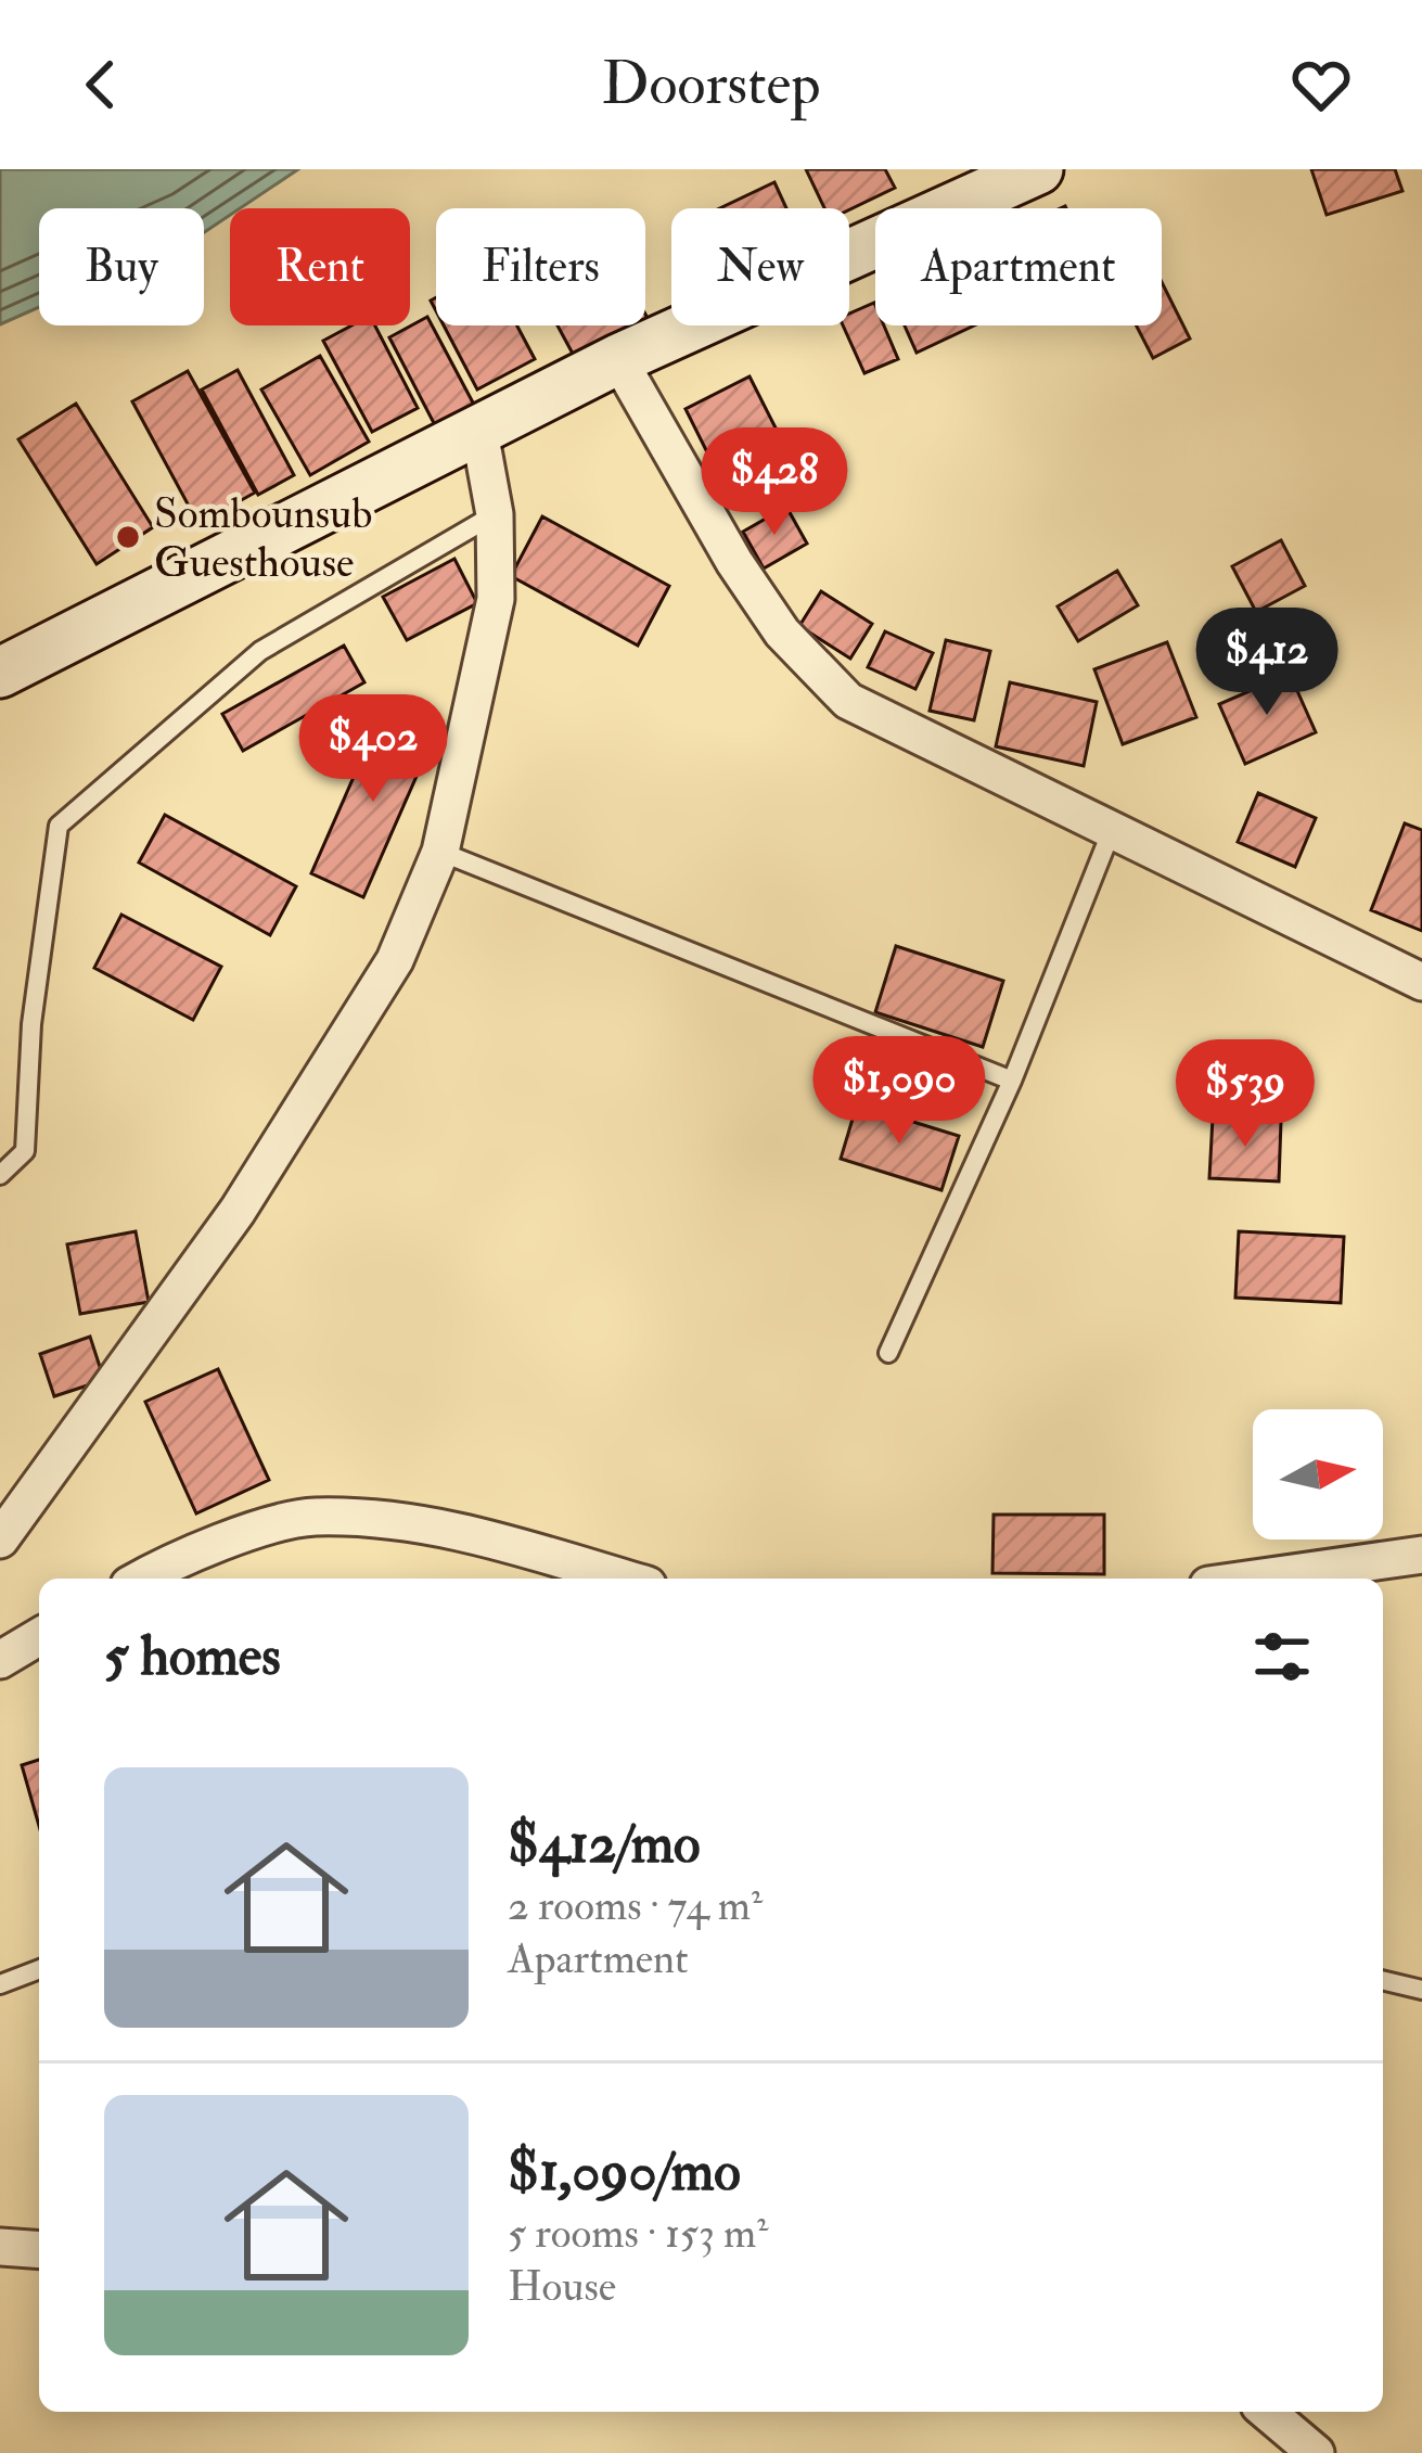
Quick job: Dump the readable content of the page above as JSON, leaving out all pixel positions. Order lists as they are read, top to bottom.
{
  "places": ["Sombounsub Guesthouse"],
  "north": "right",
  "page": {
    "header": "Doorstep",
    "chip": [
      "Buy",
      "Rent",
      "Filters",
      "New",
      "Apartment"
    ],
    "price": [
      "$428",
      "$412",
      "$402",
      "$1,090",
      "$539"
    ],
    "heading": "5 homes",
    "list": [
      {
        "name": "$412/mo",
        "note": "2 rooms · 74 m² · Apartment"
      },
      {
        "name": "$1,090/mo",
        "note": "5 rooms · 153 m² · House"
      }
    ]
  }
}
